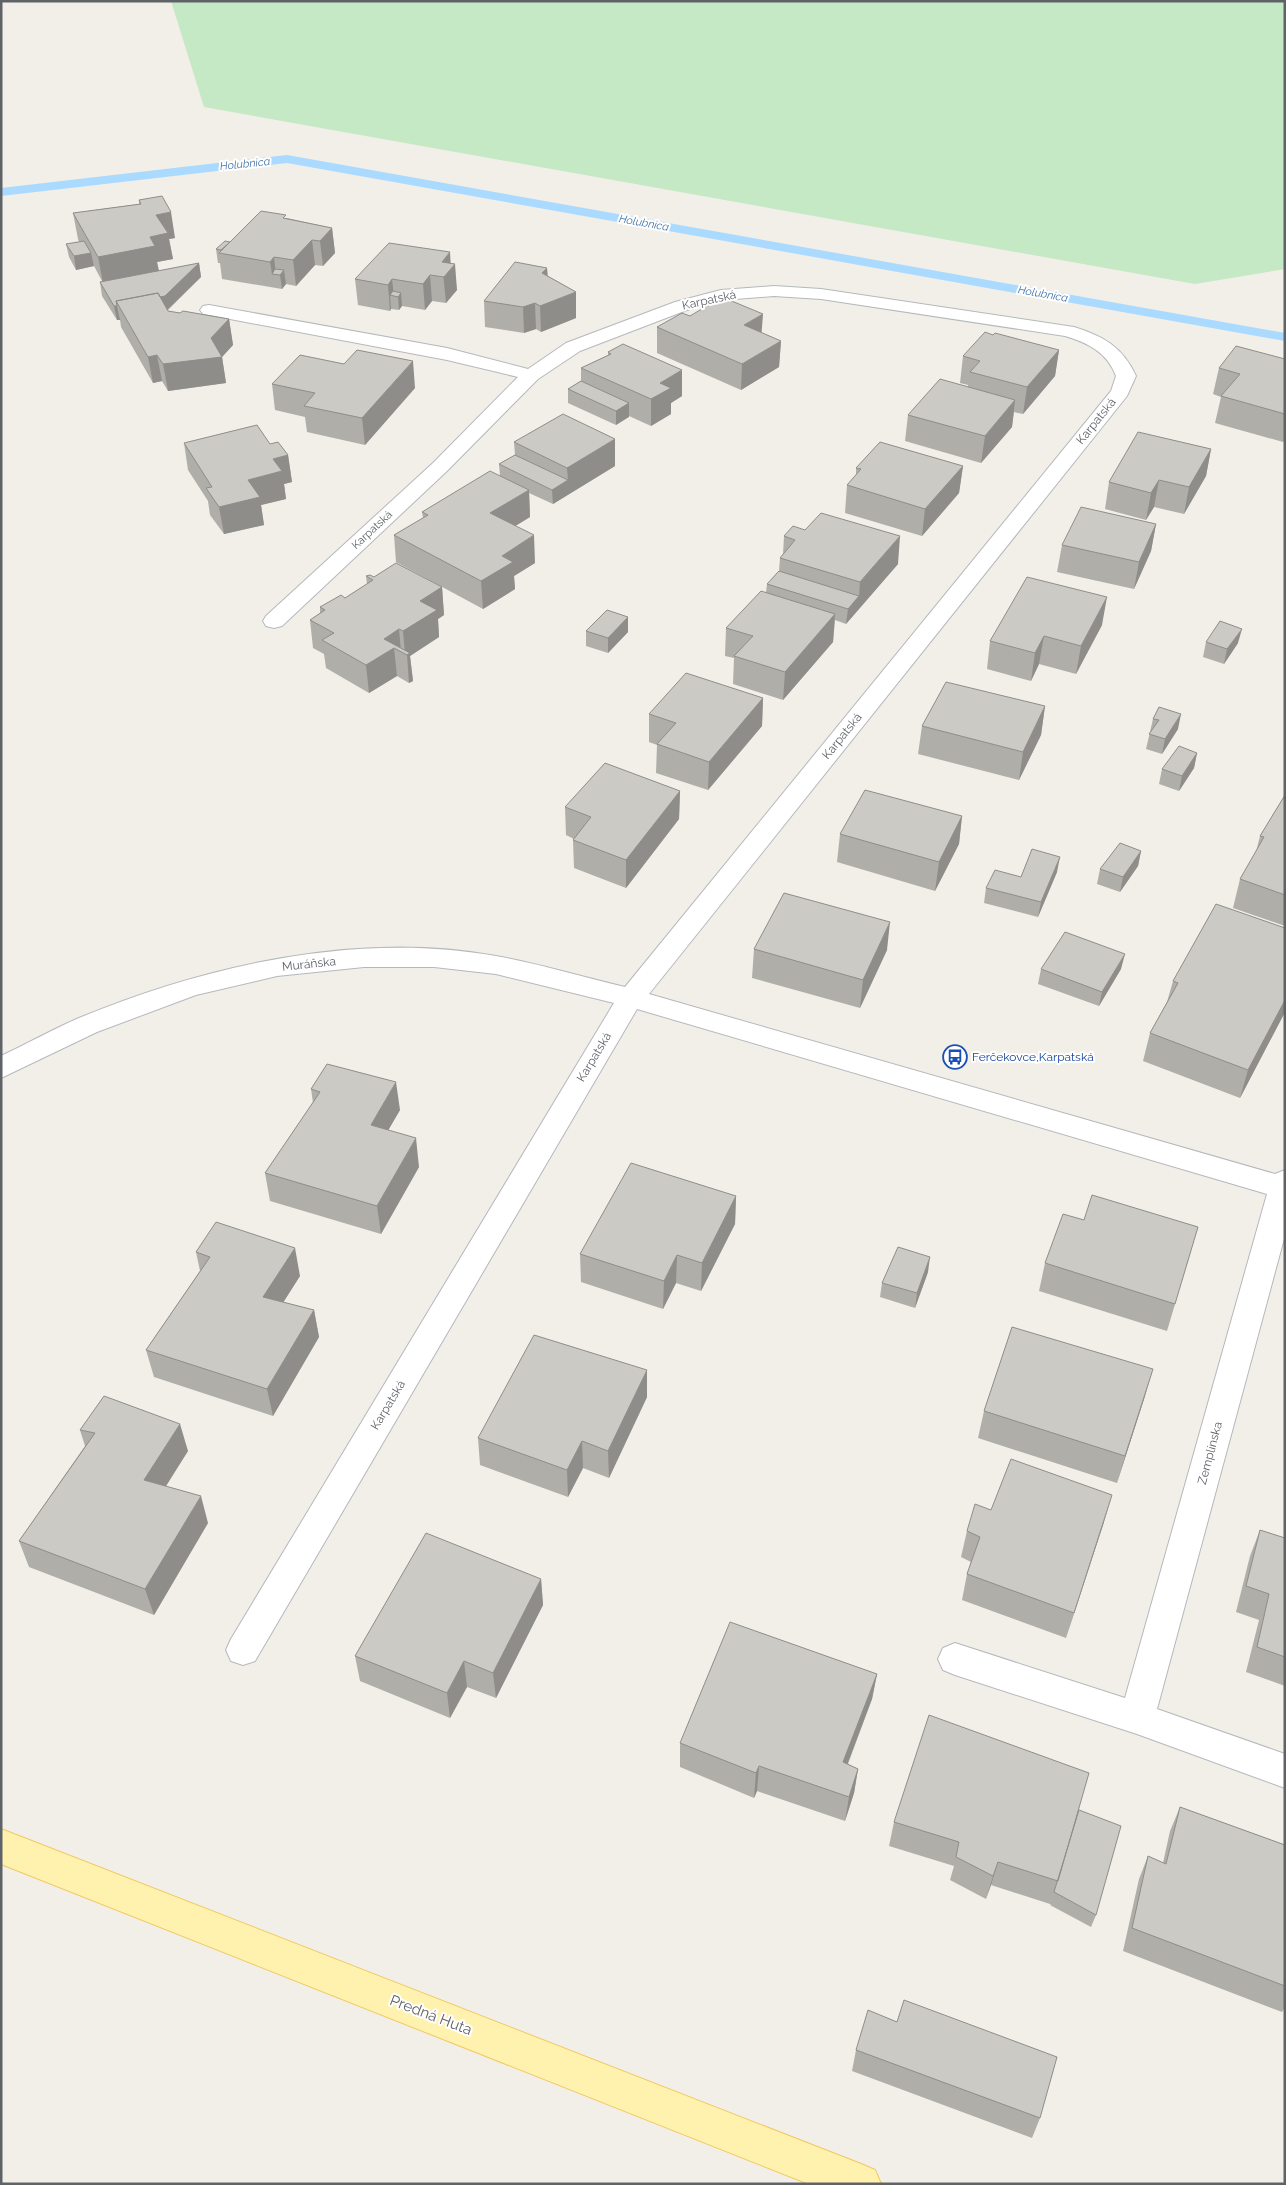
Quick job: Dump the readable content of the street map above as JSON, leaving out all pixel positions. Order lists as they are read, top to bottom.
{
  "streets": {
    "main road": ["Predná Huta"],
    "street": ["Karpatská", "Muráňska", "Zemplínska"]
  },
  "crossings": [
    ["Karpatská", "Muráňska"],
    ["Muráňska", "Zemplínska"]
  ],
  "water": ["Holubnica"],
  "places": {
    "bus stop": ["Ferčekovce,Karpatská"]
  }
}
